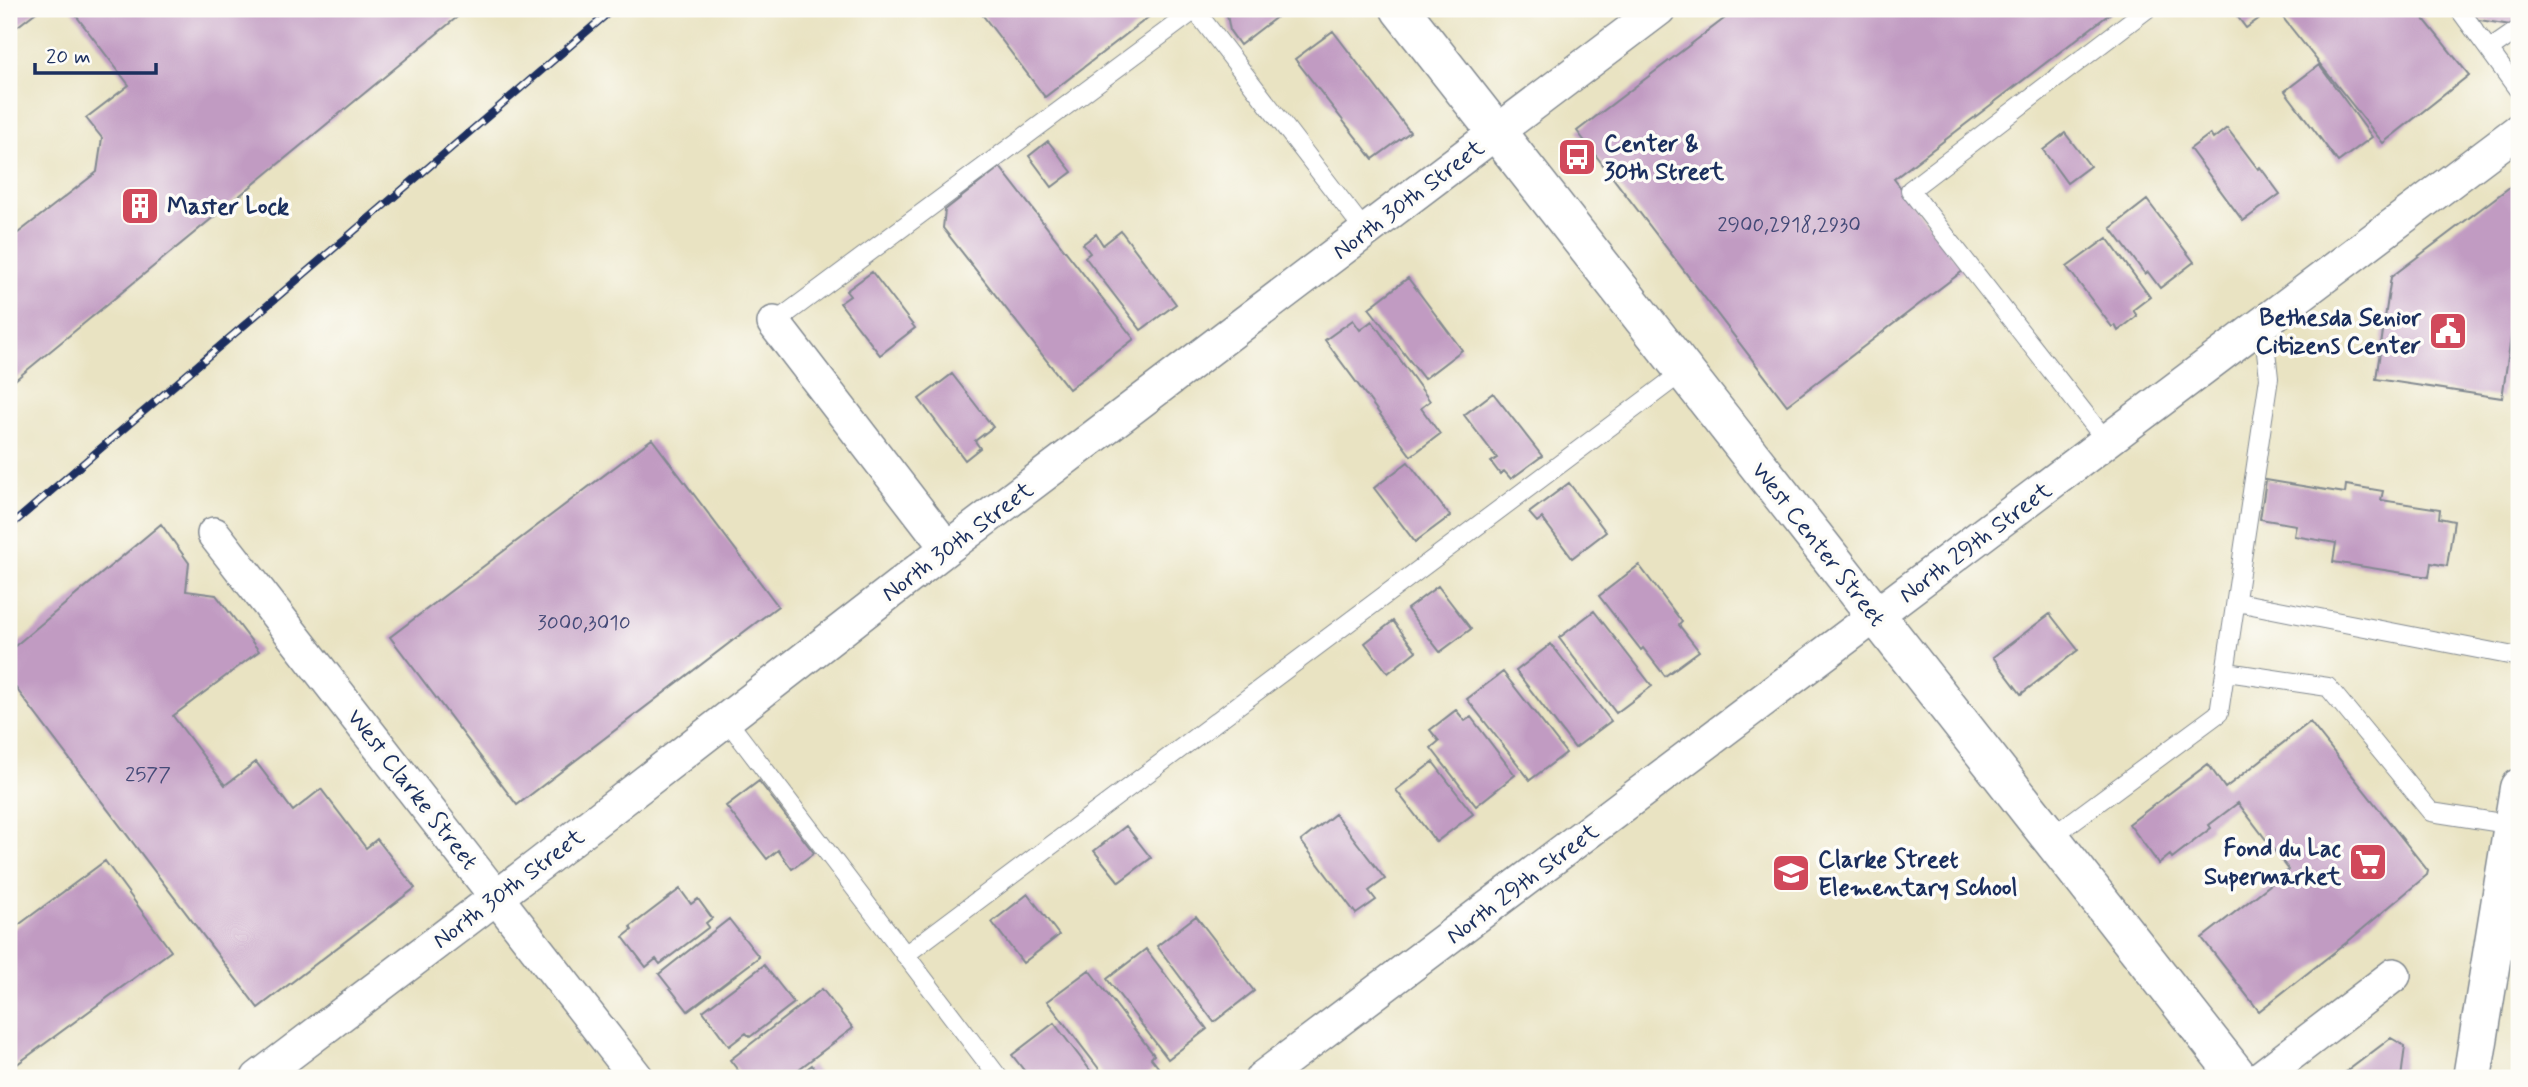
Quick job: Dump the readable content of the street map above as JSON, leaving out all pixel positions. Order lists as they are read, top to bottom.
{
  "streets": {
    "street": [
      "North 30th Street",
      "North 29th Street",
      "West Center Street",
      "West Clarke Street"
    ]
  },
  "crossings": [
    ["North 30th Street", "West Center Street"],
    ["North 30th Street", "West Clarke Street"],
    ["North 29th Street", "West Center Street"]
  ],
  "places": {
    "bus stop": ["Center & 30th Street"],
    "building": ["Master Lock"],
    "public building": ["Bethesda Senior Citizens Center"],
    "supermarket": ["Fond du Lac Supermarket"],
    "school or university": ["Clarke Street Elementary School"]
  },
  "house_numbers": ["2900,2918,2930", "3000,3010", "2577"],
  "scale_bar": "20 m"
}
